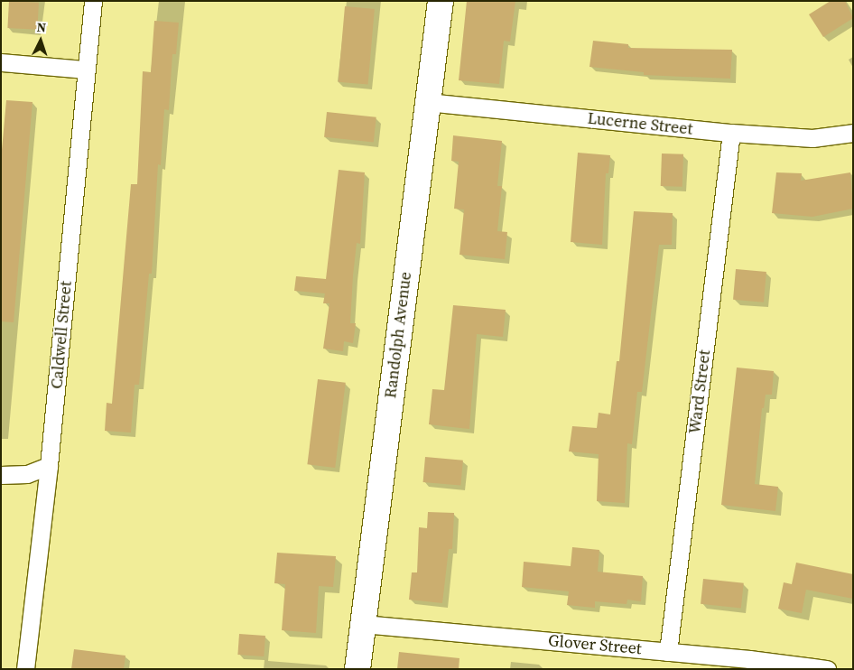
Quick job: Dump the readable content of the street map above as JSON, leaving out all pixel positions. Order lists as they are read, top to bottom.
{
  "streets": {
    "street": [
      "Lucerne Street",
      "Caldwell Street",
      "Randolph Avenue",
      "Ward Street",
      "Glover Street"
    ]
  },
  "crossings": [
    ["Lucerne Street", "Randolph Avenue"],
    ["Lucerne Street", "Ward Street"],
    ["Randolph Avenue", "Glover Street"],
    ["Ward Street", "Glover Street"]
  ],
  "north": "top"
}
